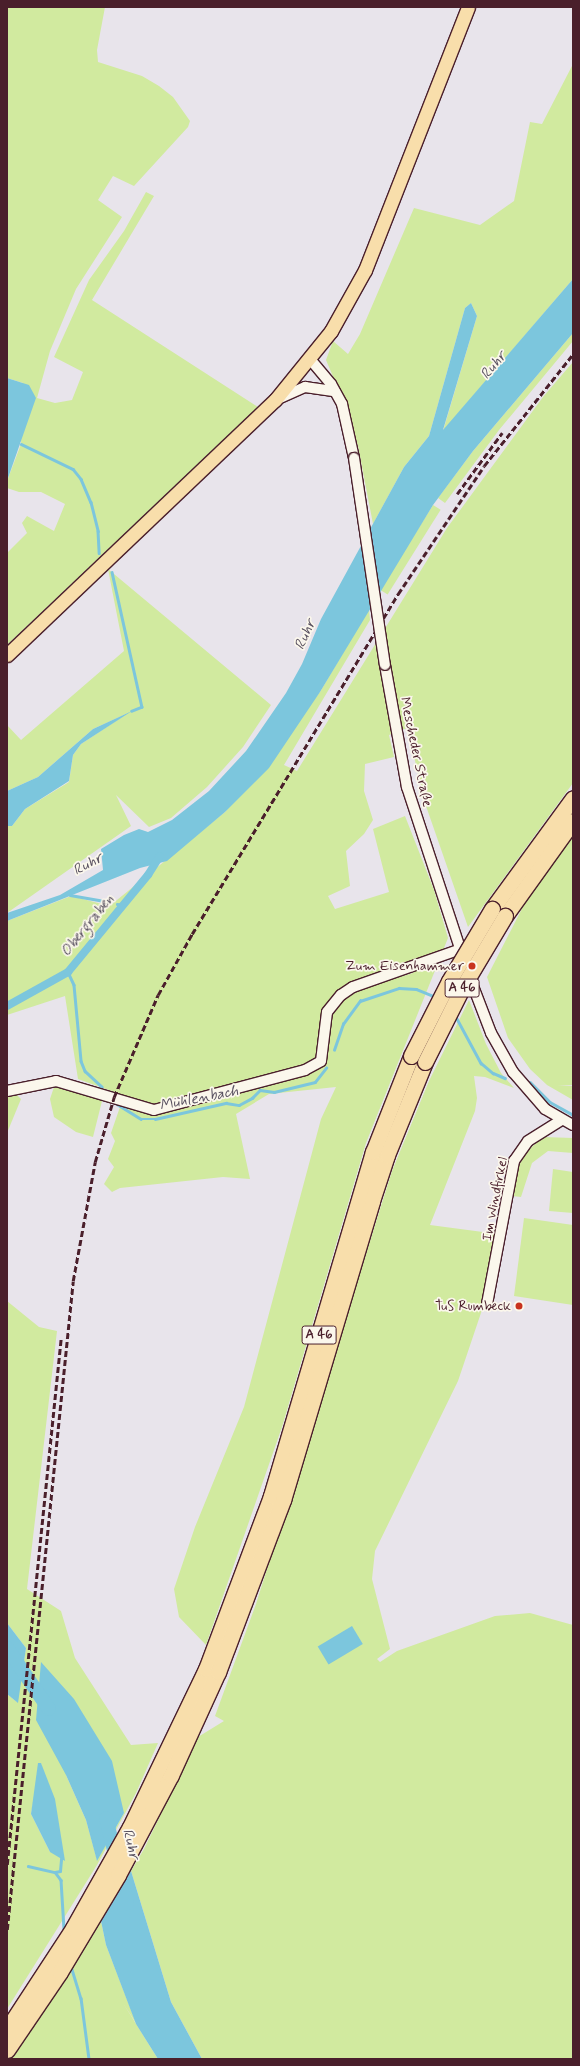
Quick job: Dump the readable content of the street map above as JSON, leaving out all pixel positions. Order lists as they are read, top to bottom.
{
  "streets": {
    "highway": ["A 46"],
    "street": ["Mescheder Straße", "Im Windfirkel"]
  },
  "crossings": [
    ["Mescheder Straße", "Im Windfirkel"]
  ],
  "water": ["Ruhr", "Obergraben", "Mühlenbach"],
  "places": ["Zum Eisenhammer", "TuS Rumbeck"]
}
